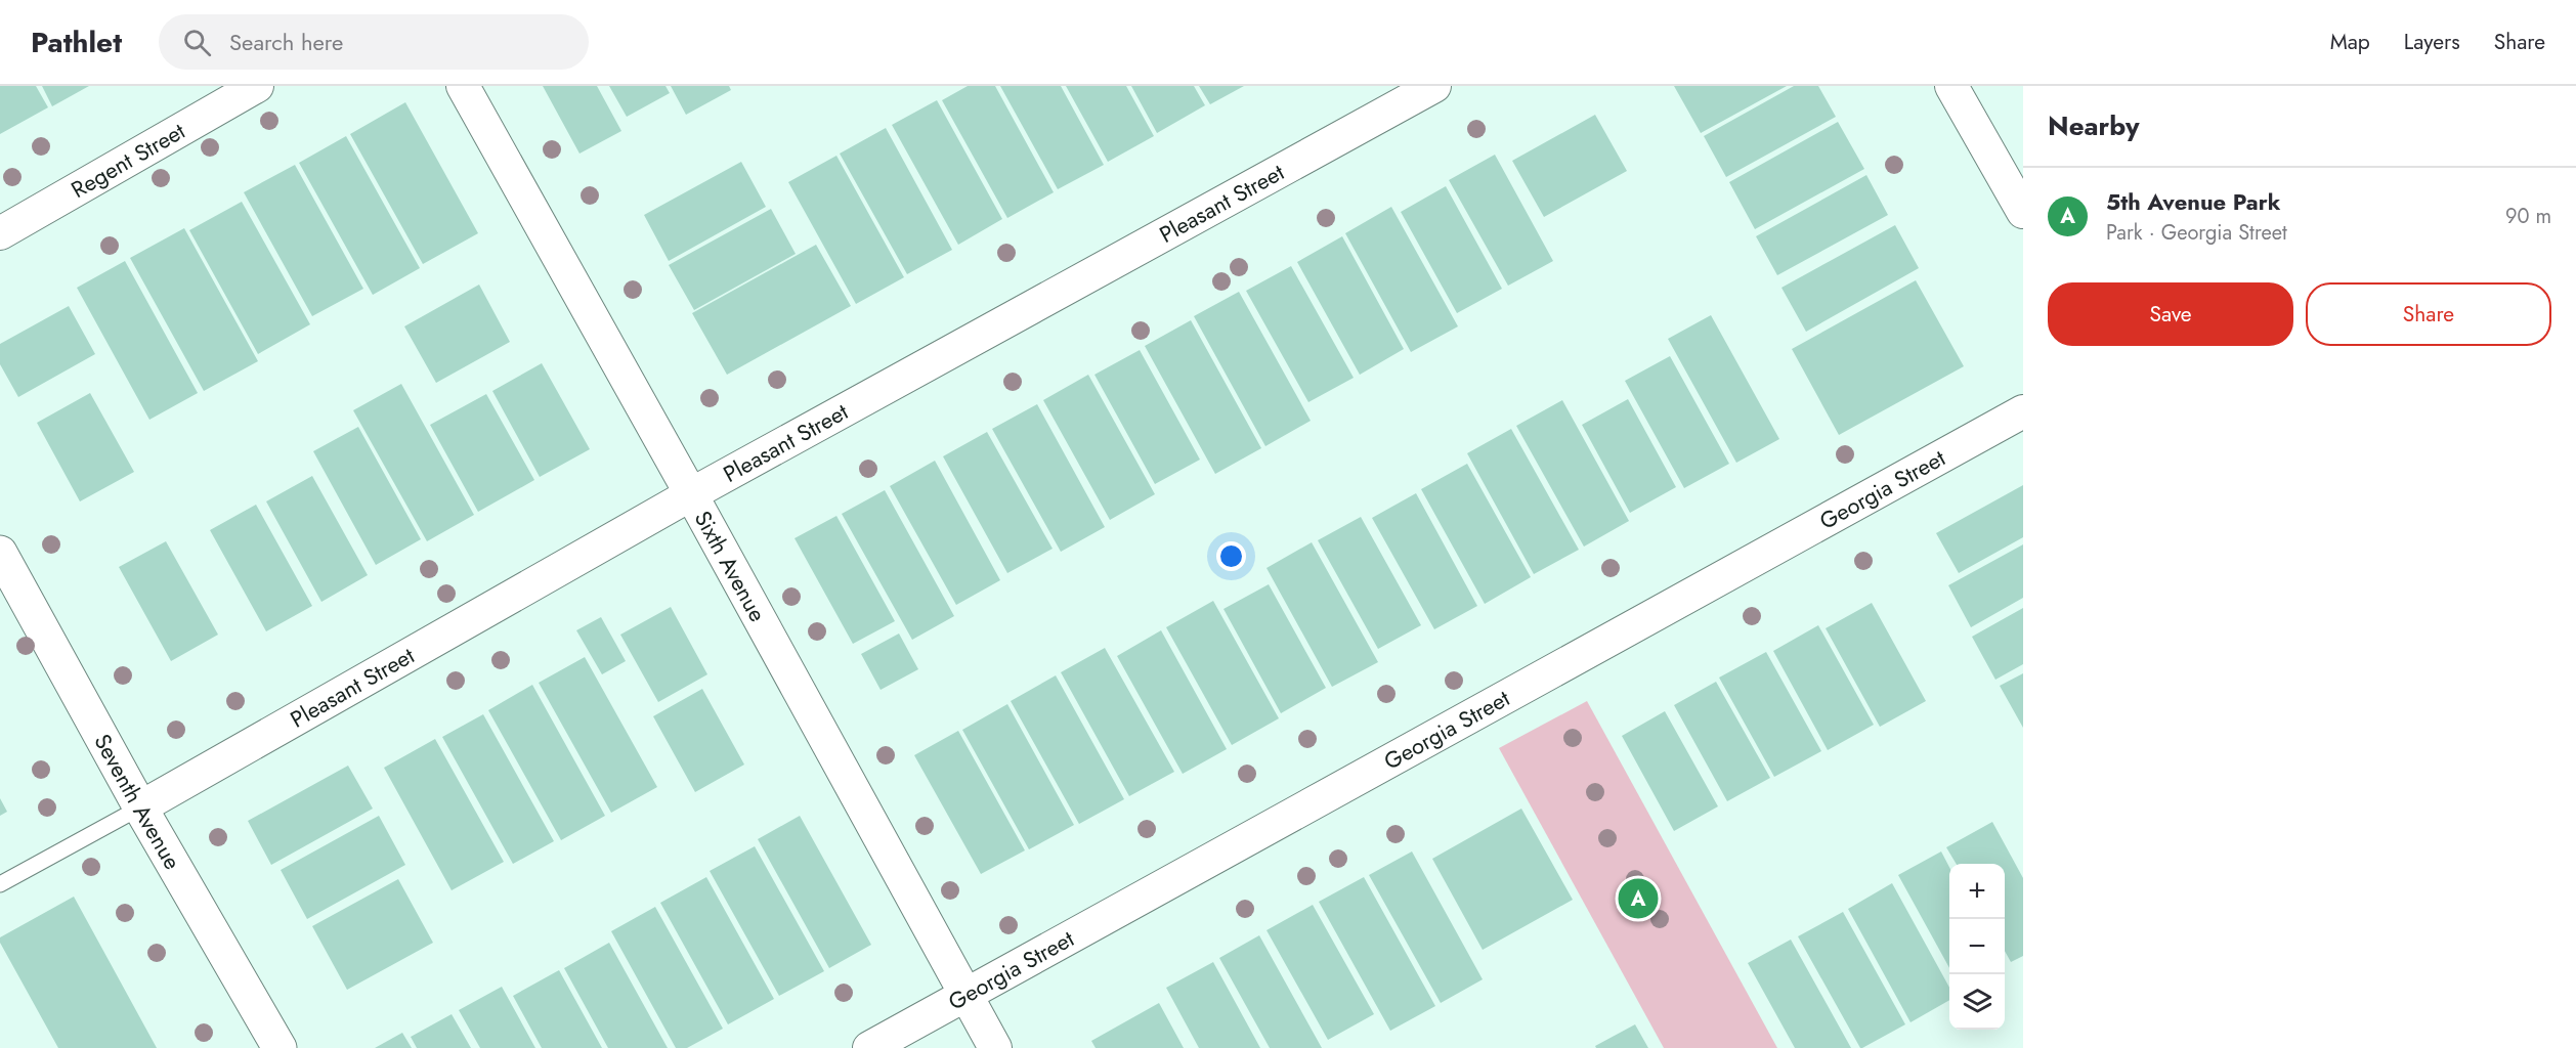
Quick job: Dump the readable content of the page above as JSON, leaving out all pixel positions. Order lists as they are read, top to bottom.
{
  "streets": {
    "street": [
      "Regent Street",
      "Pleasant Street",
      "Georgia Street",
      "Sixth Avenue",
      "Seventh Avenue"
    ]
  },
  "crossings": [
    ["Pleasant Street", "Sixth Avenue"],
    ["Pleasant Street", "Seventh Avenue"],
    ["Georgia Street", "Sixth Avenue"]
  ],
  "page": {
    "header": "Pathlet",
    "search": "Search here",
    "nav": ["Map", "Layers", "Share"],
    "heading": "Nearby",
    "list": [
      {
        "mark": "A",
        "name": "5th Avenue Park",
        "note": "Park · Georgia Street",
        "value": "90 m"
      }
    ],
    "buttons": ["Save", "Share"],
    "map_buttons": ["+", "−"],
    "pins": "A"
  }
}
